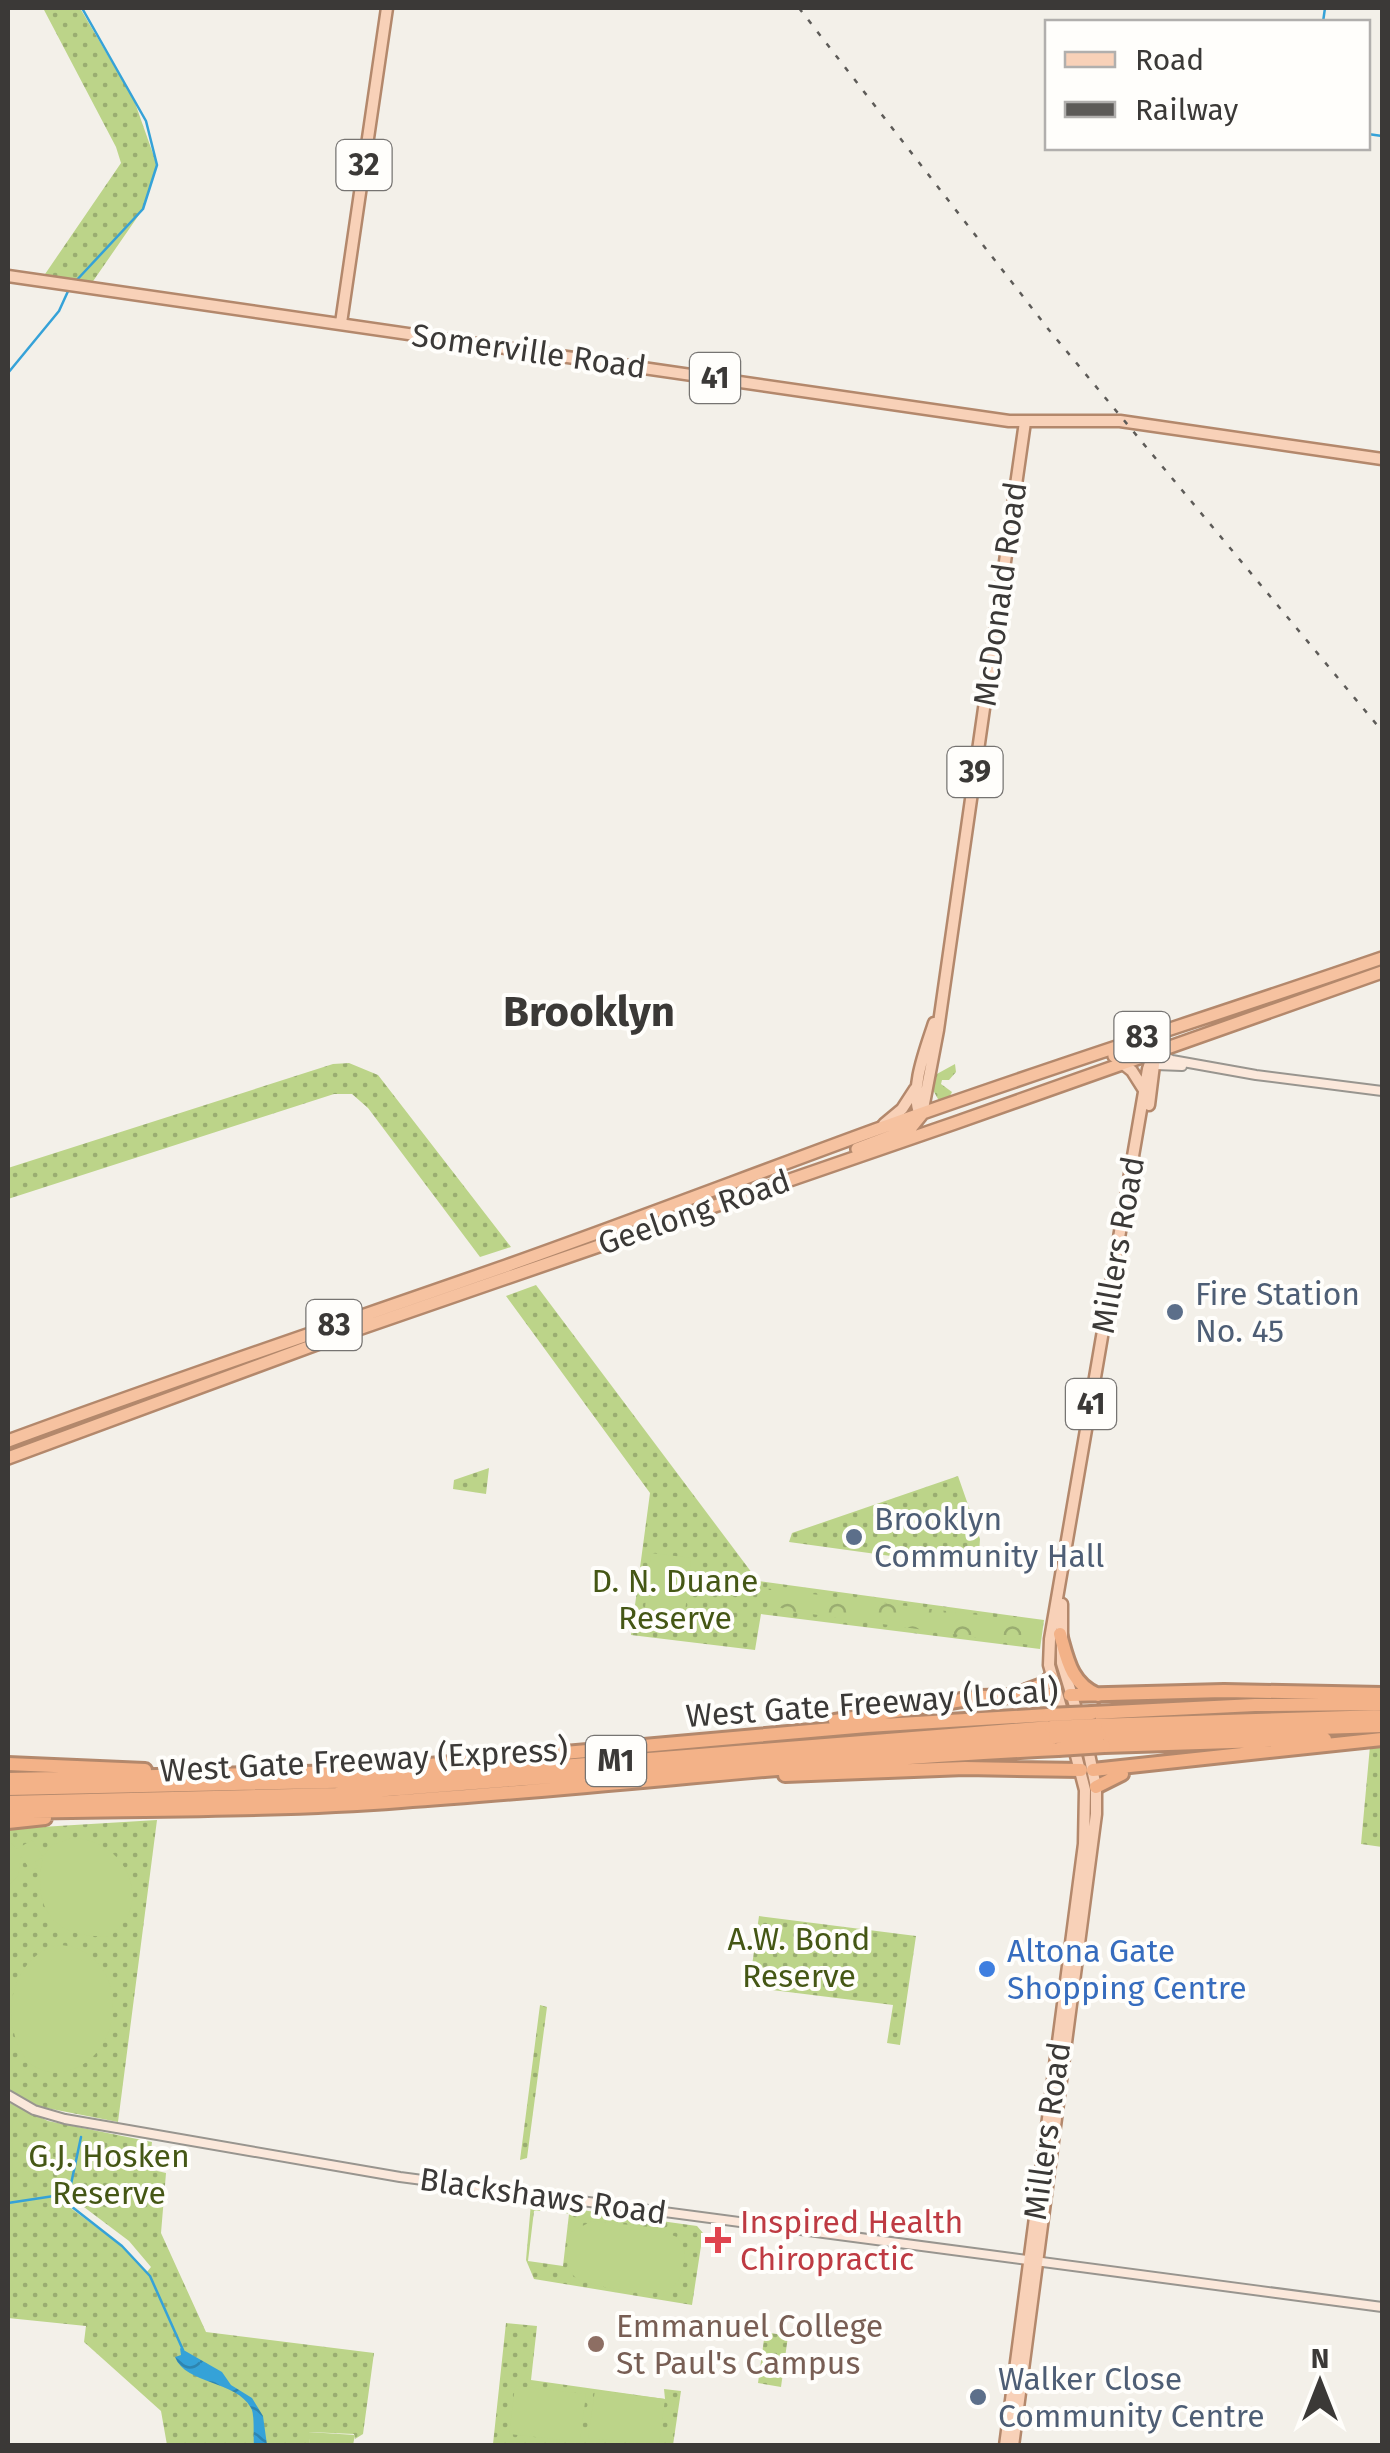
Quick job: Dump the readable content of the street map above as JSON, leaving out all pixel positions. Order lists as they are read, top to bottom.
{
  "streets": {
    "highway": [
      "83",
      "Geelong Road",
      "West Gate Freeway (Local)",
      "West Gate Freeway (Express)",
      "M1"
    ],
    "main road": [
      "32",
      "Somerville Road",
      "41",
      "McDonald Road",
      "39",
      "Millers Road",
      "Blackshaws Road"
    ]
  },
  "crossings": [
    ["32", "Somerville Road"],
    ["Somerville Road", "McDonald Road"],
    ["McDonald Road", "39"],
    ["McDonald Road", "Geelong Road"],
    ["39", "Geelong Road"],
    ["Geelong Road", "Millers Road"],
    ["Millers Road", "Blackshaws Road"],
    ["West Gate Freeway (Local)", "West Gate Freeway (Express)"]
  ],
  "districts": ["Brooklyn"],
  "parks": ["D. N. Duane Reserve", "A.W. Bond Reserve", "G.J. Hosken Reserve"],
  "places": {
    "other": [
      "Fire Station No. 45",
      "Brooklyn Community Hall",
      "Altona Gate Shopping Centre",
      "Emmanuel College St Paul's Campus",
      "Walker Close Community Centre"
    ],
    "health": ["Inspired Health Chiropractic"]
  },
  "legend": ["Road", "Railway"],
  "north": "top"
}
